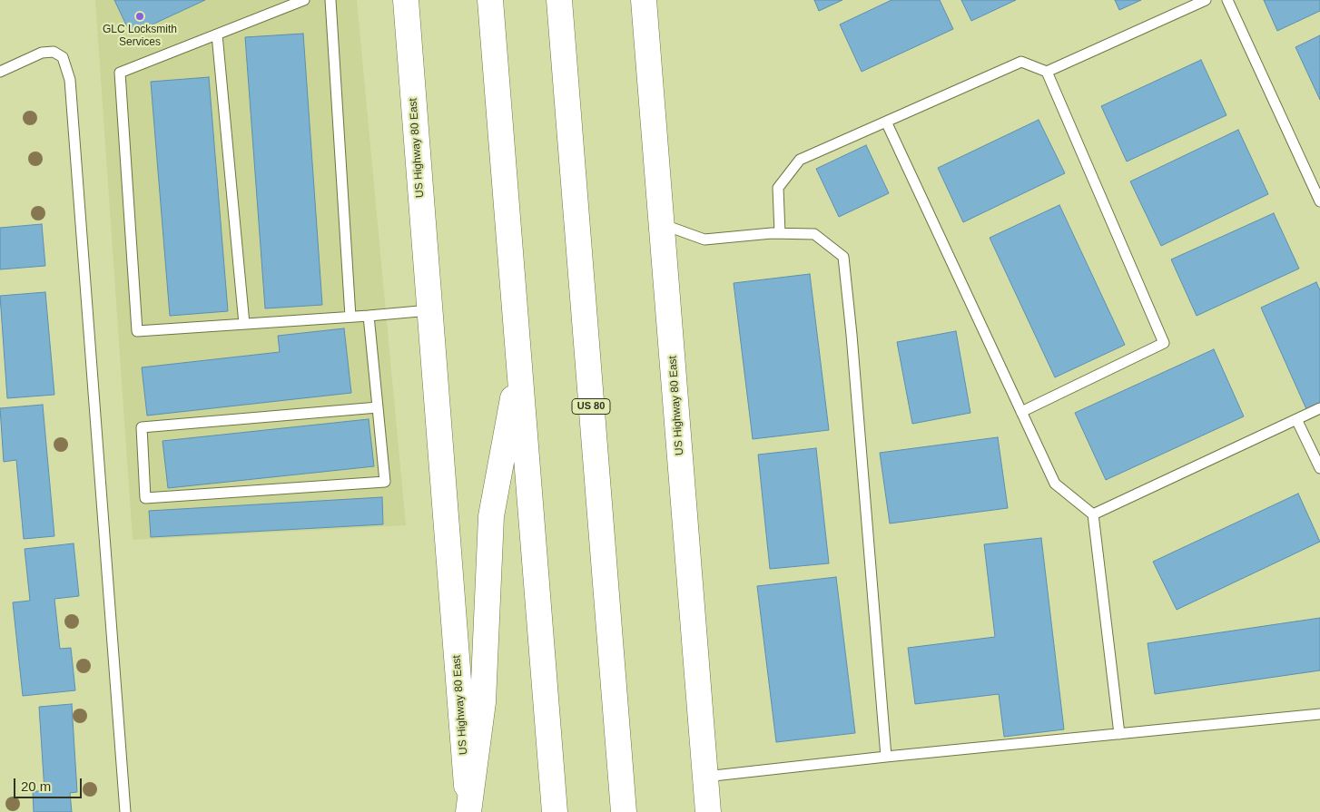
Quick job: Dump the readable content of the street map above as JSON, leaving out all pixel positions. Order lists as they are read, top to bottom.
{
  "streets": {
    "main road": ["US Highway 80 East", "US 80"]
  },
  "places": ["GLC Locksmith Services"],
  "scale_bar": "20 m"
}
